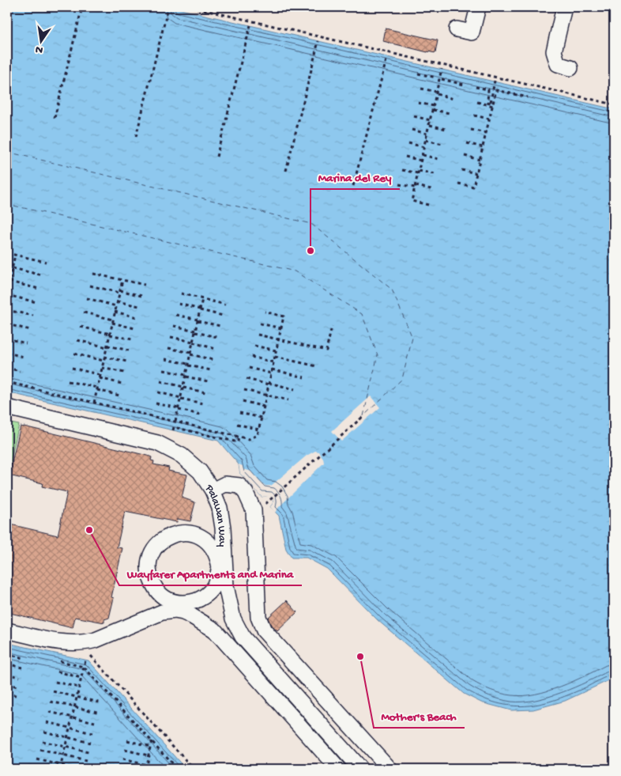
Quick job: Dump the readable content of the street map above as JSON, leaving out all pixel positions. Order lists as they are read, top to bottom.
{
  "streets": {
    "street": ["Palawan Way"]
  },
  "places": ["Marina del Rey", "Wayfarer Apartments and Marina", "Mother's Beach"],
  "north": "bottom"
}
